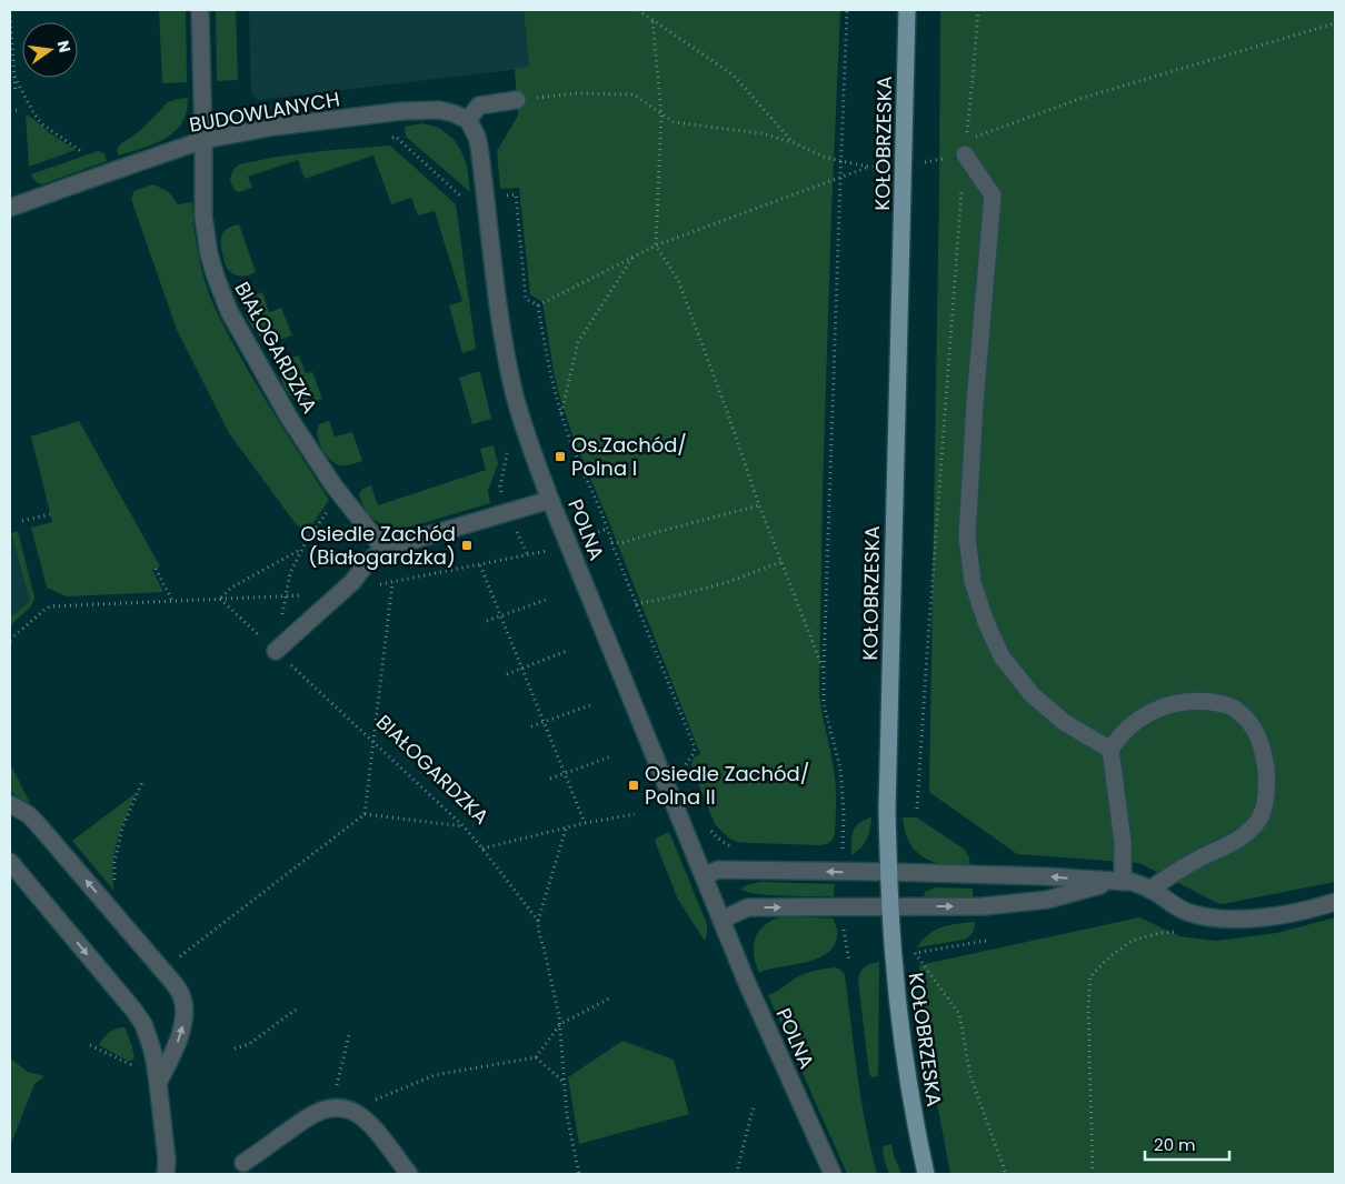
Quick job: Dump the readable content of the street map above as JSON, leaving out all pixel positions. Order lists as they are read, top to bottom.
{
  "streets": {
    "main road": ["KOŁOBRZESKA"],
    "street": ["BUDOWLANYCH", "BIAŁOGARDZKA", "POLNA"]
  },
  "crossings": [
    ["BUDOWLANYCH", "BIAŁOGARDZKA"],
    ["BUDOWLANYCH", "POLNA"]
  ],
  "places": {
    "transit": ["Os.Zachód/ Polna I", "Osiedle Zachód (Białogardzka)", "Osiedle Zachód/ Polna II"]
  },
  "scale_bar": "20 m",
  "north": "right"
}
